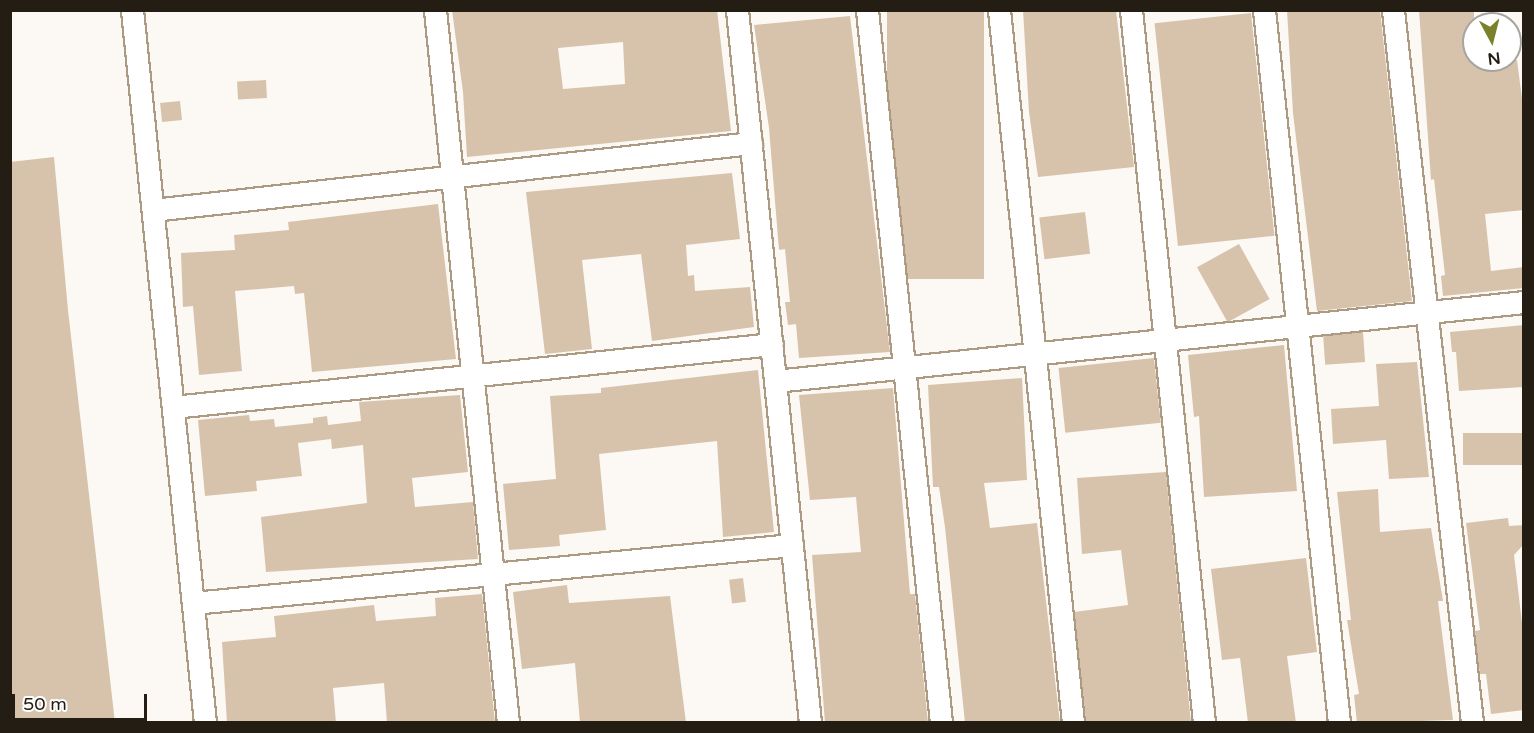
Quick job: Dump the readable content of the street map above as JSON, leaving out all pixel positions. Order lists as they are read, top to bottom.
{
  "scale_bar": "50 m",
  "north": "bottom"
}
